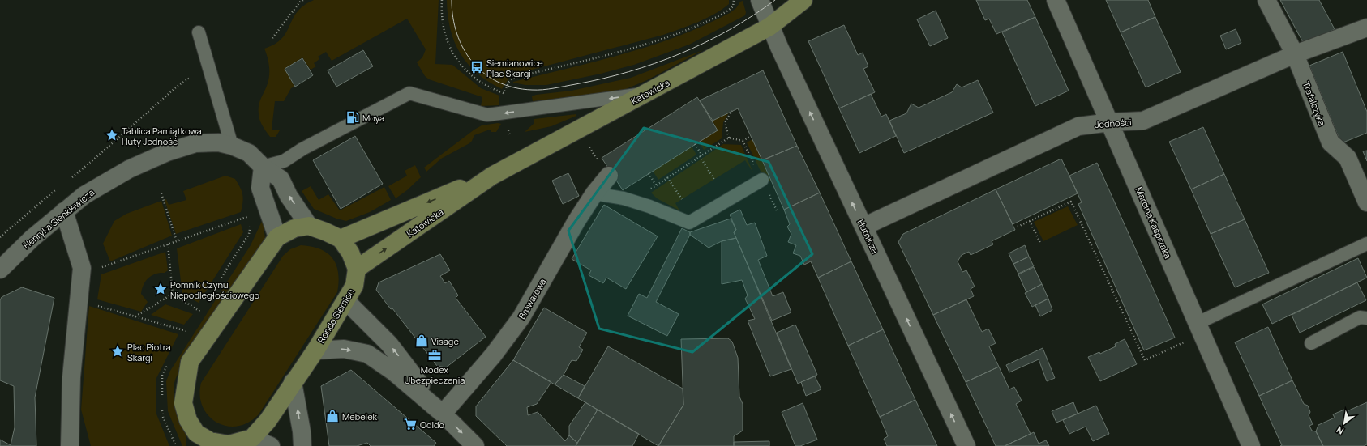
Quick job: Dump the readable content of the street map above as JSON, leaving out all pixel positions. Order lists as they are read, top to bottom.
{
  "streets": {
    "main road": ["Katowicka", "Rondo Siemion"],
    "street": [
      "Trafalczyka",
      "Jedności",
      "Henryka Sienkiewicza",
      "Marcina Kasprzaka",
      "Hutnicza",
      "Browarowa"
    ]
  },
  "crossings": [
    ["Katowicka", "Hutnicza"],
    ["Katowicka", "Rondo Siemion"],
    ["Trafalczyka", "Jedności"],
    ["Jedności", "Marcina Kasprzaka"],
    ["Jedności", "Hutnicza"],
    ["Henryka Sienkiewicza", "Rondo Siemion"]
  ],
  "one_way": ["Hutnicza"],
  "places": {
    "bus stop": ["Siemianowice Plac Skargi"],
    "fuel station": ["Moya"],
    "place": ["Tablica Pamiątkowa Huty Jedność", "Pomnik Czynu Niepodległościowego", "Plac Piotra Skargi"],
    "shop": ["Visage", "Mebelek"],
    "office": ["Modex Ubezpieczenia"],
    "supermarket": ["Odido"]
  },
  "north": "bottom left"
}
